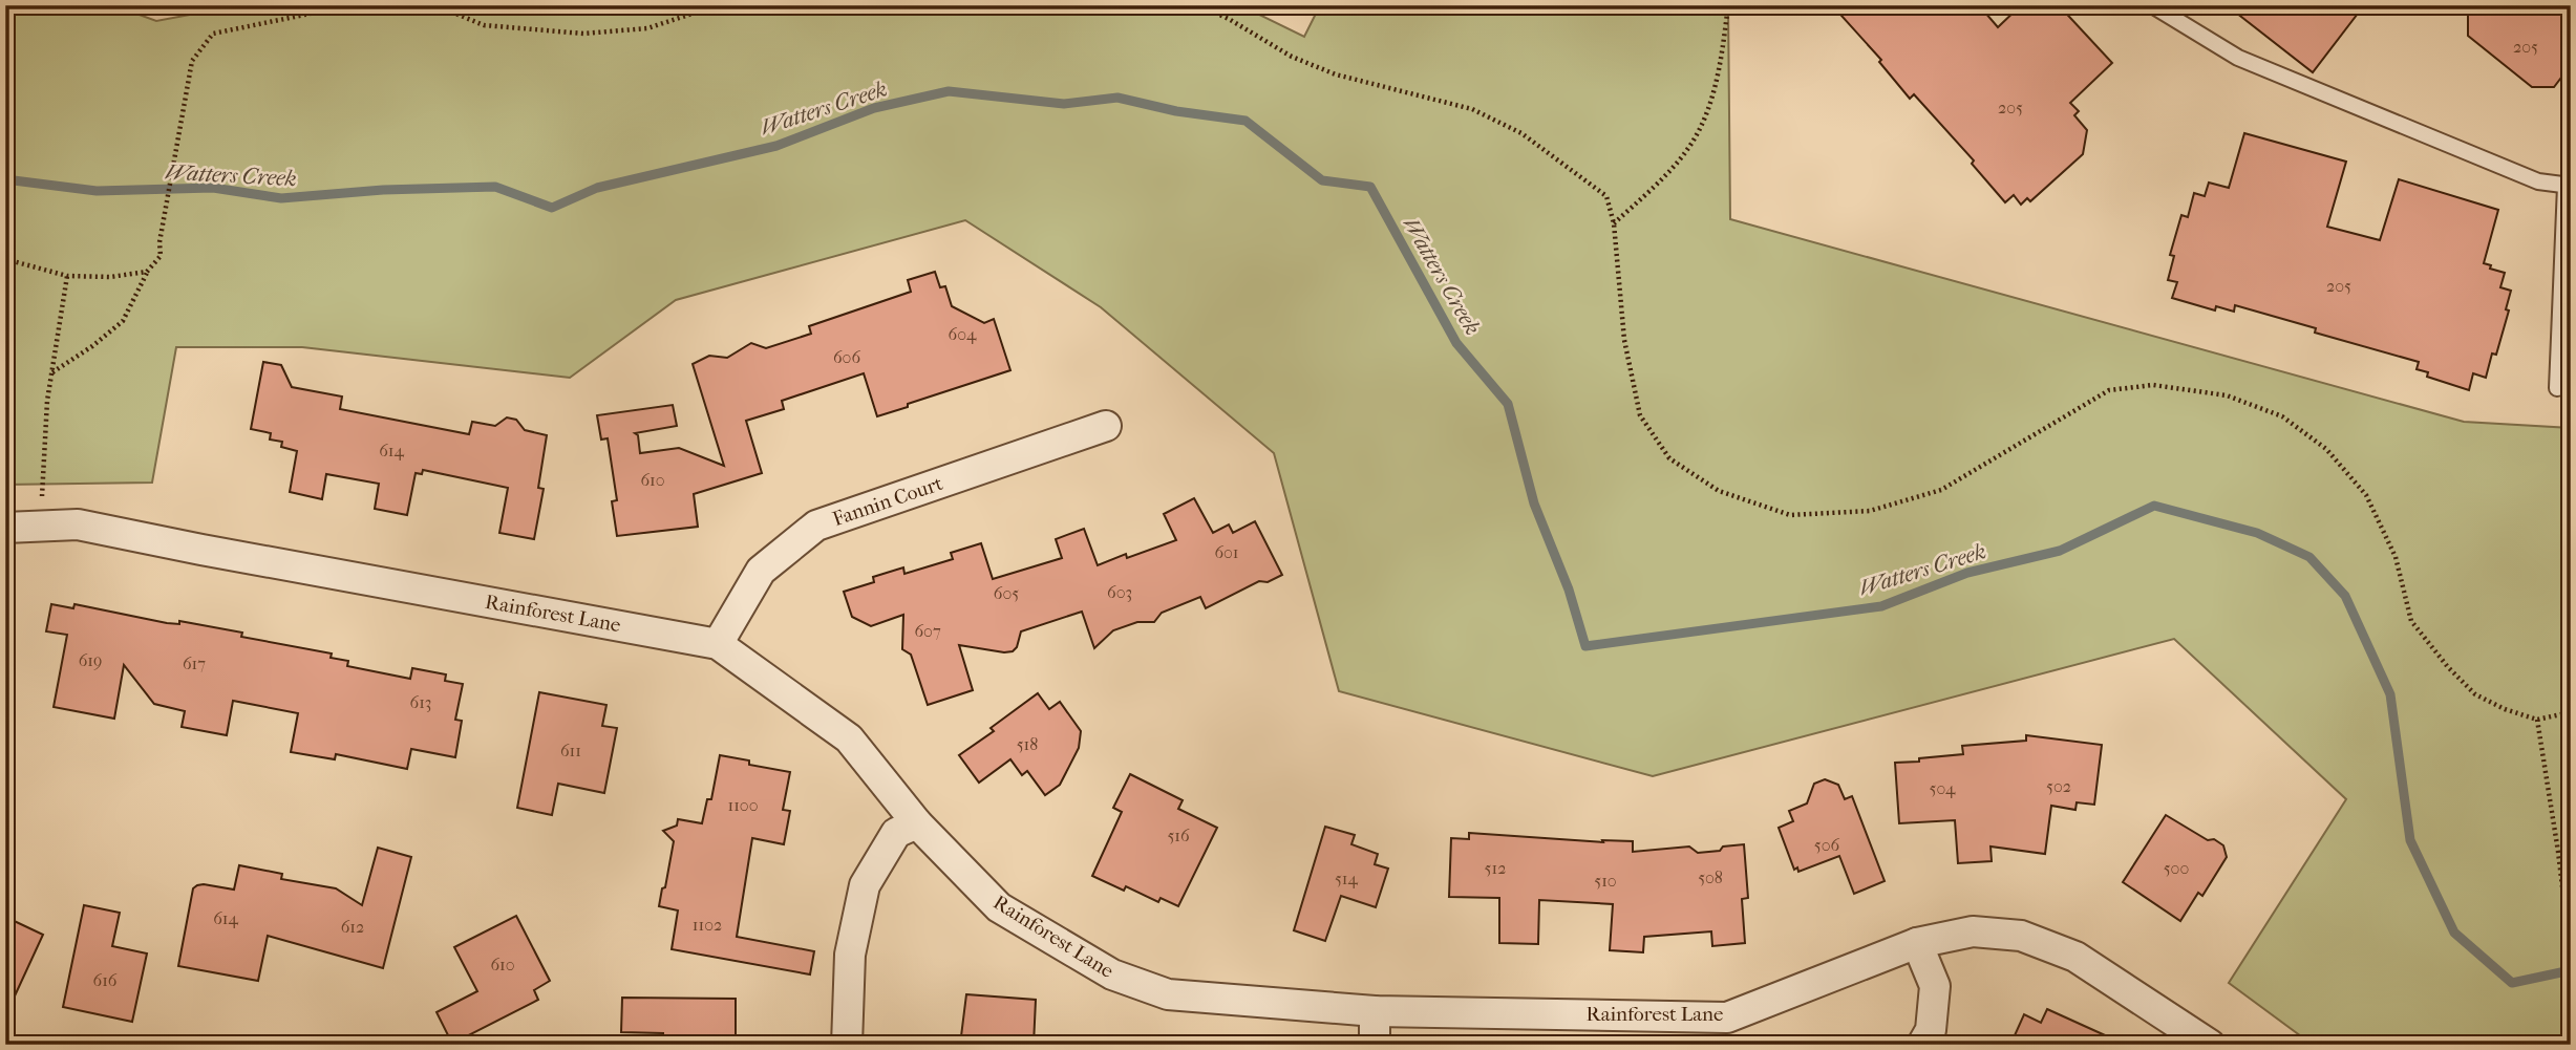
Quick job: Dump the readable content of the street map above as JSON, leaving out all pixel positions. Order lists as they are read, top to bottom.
{
  "streets": {
    "street": ["Fannin Court", "Rainforest Lane"]
  },
  "crossings": [
    ["Fannin Court", "Rainforest Lane"]
  ],
  "water": ["Watters Creek"],
  "house_numbers": [
    "205",
    "205",
    "205",
    "604",
    "606",
    "614",
    "610",
    "601",
    "603",
    "605",
    "607",
    "619",
    "617",
    "613",
    "518",
    "611",
    "502",
    "504",
    "1100",
    "516",
    "506",
    "512",
    "500",
    "508",
    "514",
    "510",
    "614",
    "1102",
    "612",
    "610",
    "616"
  ]
}
